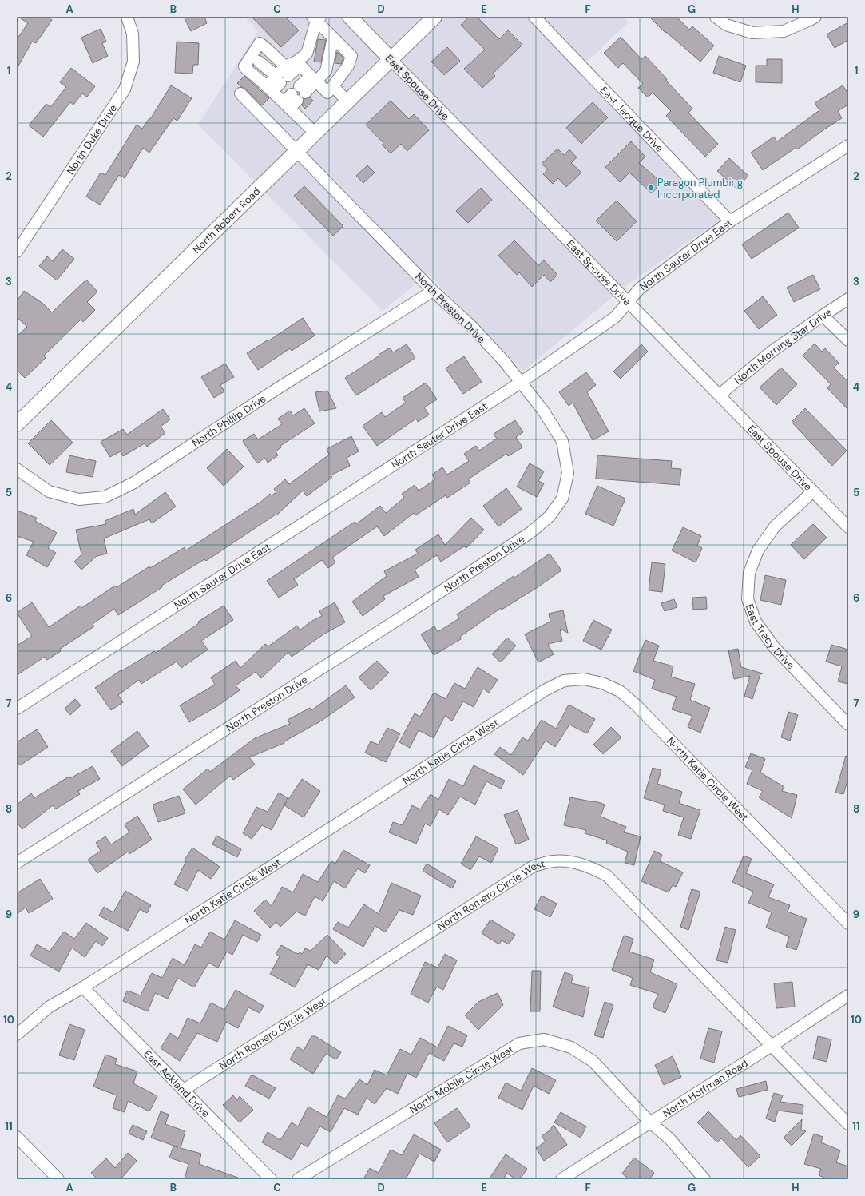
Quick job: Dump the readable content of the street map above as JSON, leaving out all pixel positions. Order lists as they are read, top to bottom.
{
  "streets": {
    "main road": ["East Spouse Drive", "North Robert Road"],
    "street": [
      "East Jacque Drive",
      "North Duke Drive",
      "North Sauter Drive East",
      "North Preston Drive",
      "North Morning Star Drive",
      "North Phillip Drive",
      "East Tracy Drive",
      "North Katie Circle West",
      "North Romero Circle West",
      "North Mobile Circle West",
      "East Ackland Drive",
      "North Hoffman Road"
    ]
  },
  "crossings": [
    ["East Spouse Drive", "North Robert Road"],
    ["East Spouse Drive", "North Sauter Drive East"],
    ["East Spouse Drive", "North Morning Star Drive"],
    ["East Spouse Drive", "East Tracy Drive"],
    ["East Jacque Drive", "North Sauter Drive East"],
    ["North Robert Road", "North Preston Drive"],
    ["North Sauter Drive East", "North Preston Drive"],
    ["North Preston Drive", "North Phillip Drive"],
    ["North Katie Circle West", "East Ackland Drive"],
    ["North Romero Circle West", "East Ackland Drive"],
    ["North Romero Circle West", "North Hoffman Road"],
    ["North Mobile Circle West", "North Hoffman Road"]
  ],
  "places": ["Paragon Plumbing Incorporated"],
  "grid": {
    "columns": [
      "A",
      "B",
      "C",
      "D",
      "E",
      "F",
      "G",
      "H"
    ],
    "rows": [
      "1",
      "2",
      "3",
      "4",
      "5",
      "6",
      "7",
      "8",
      "9",
      "10",
      "11"
    ]
  }
}
